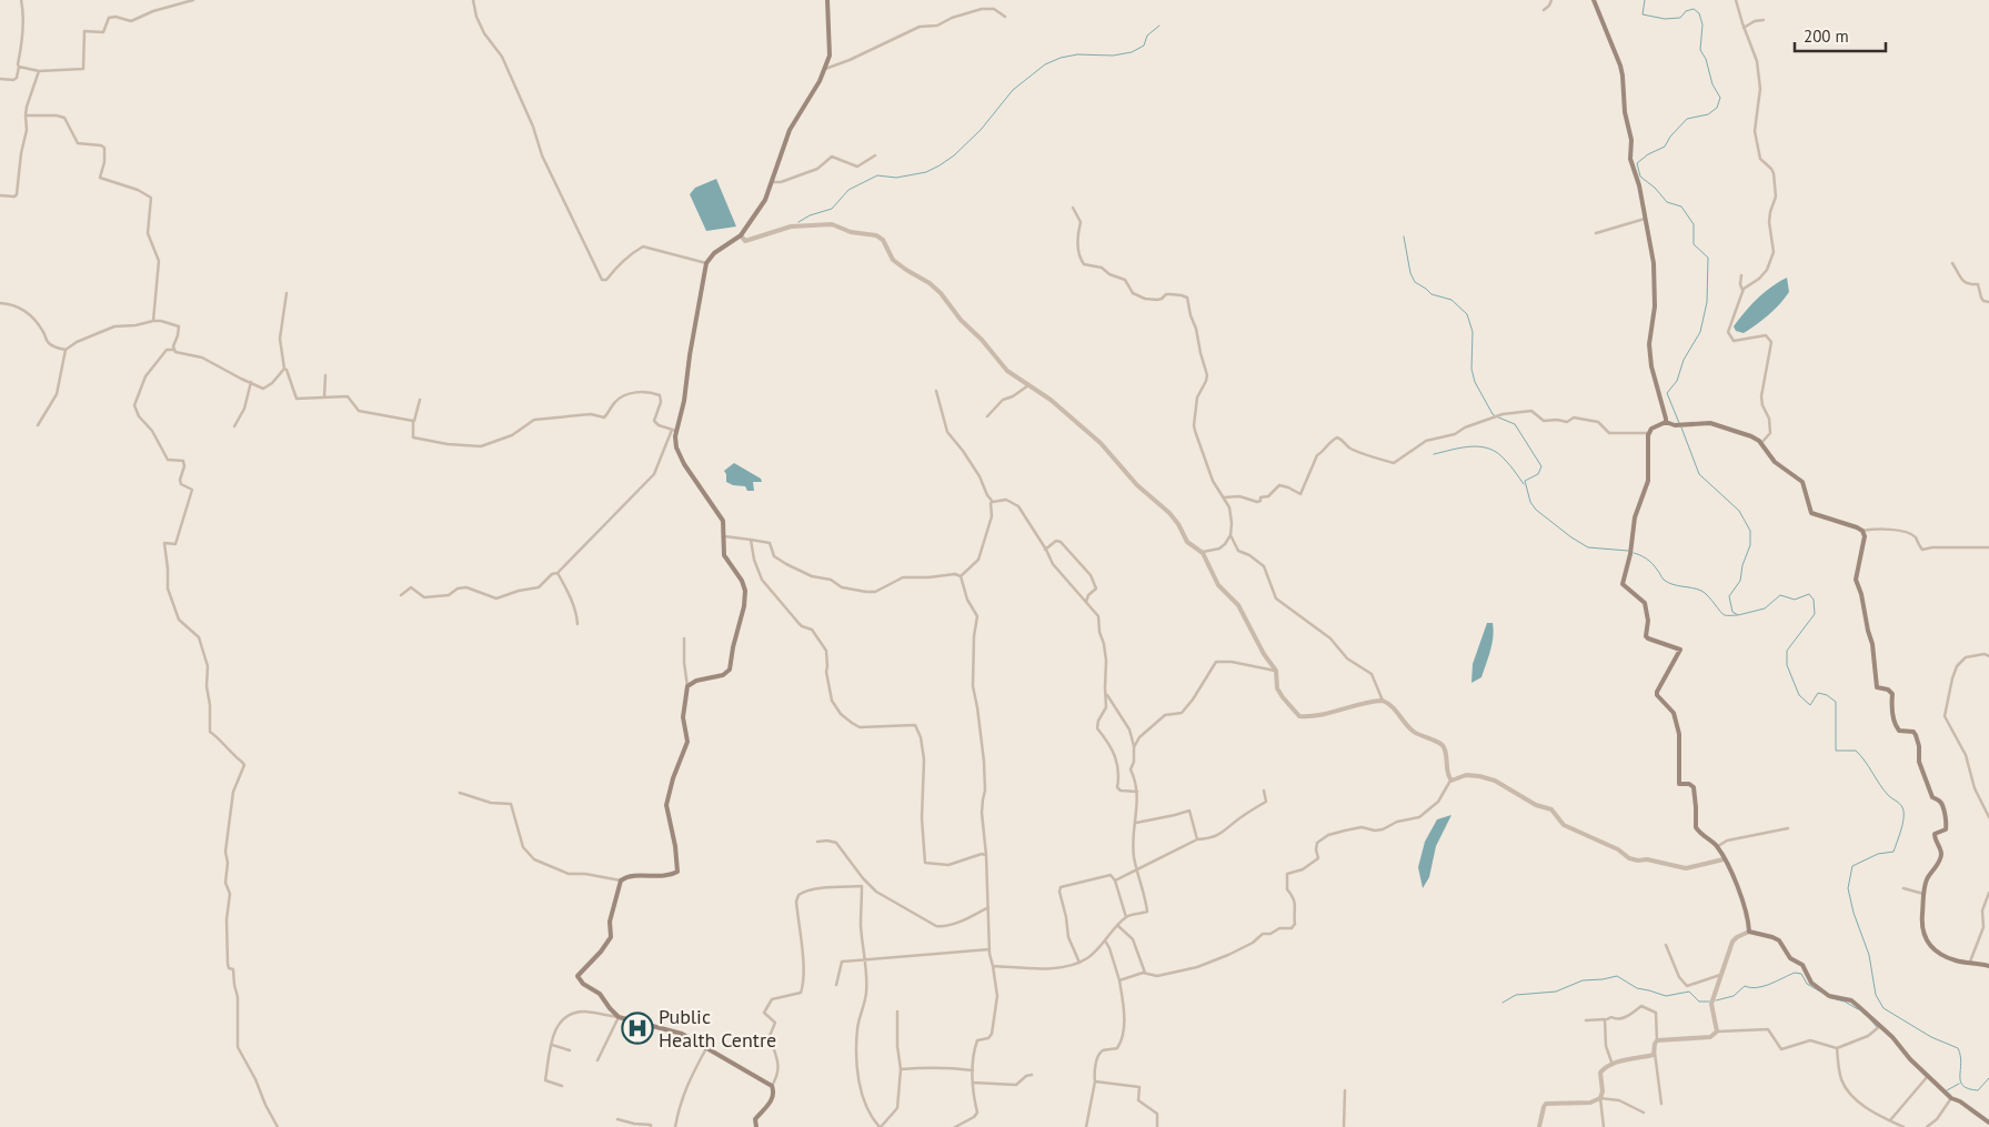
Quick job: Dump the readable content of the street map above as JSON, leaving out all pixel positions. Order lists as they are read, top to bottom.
{
  "places": {
    "hospital": ["Public Health Centre"]
  },
  "scale_bar": "200 m"
}
